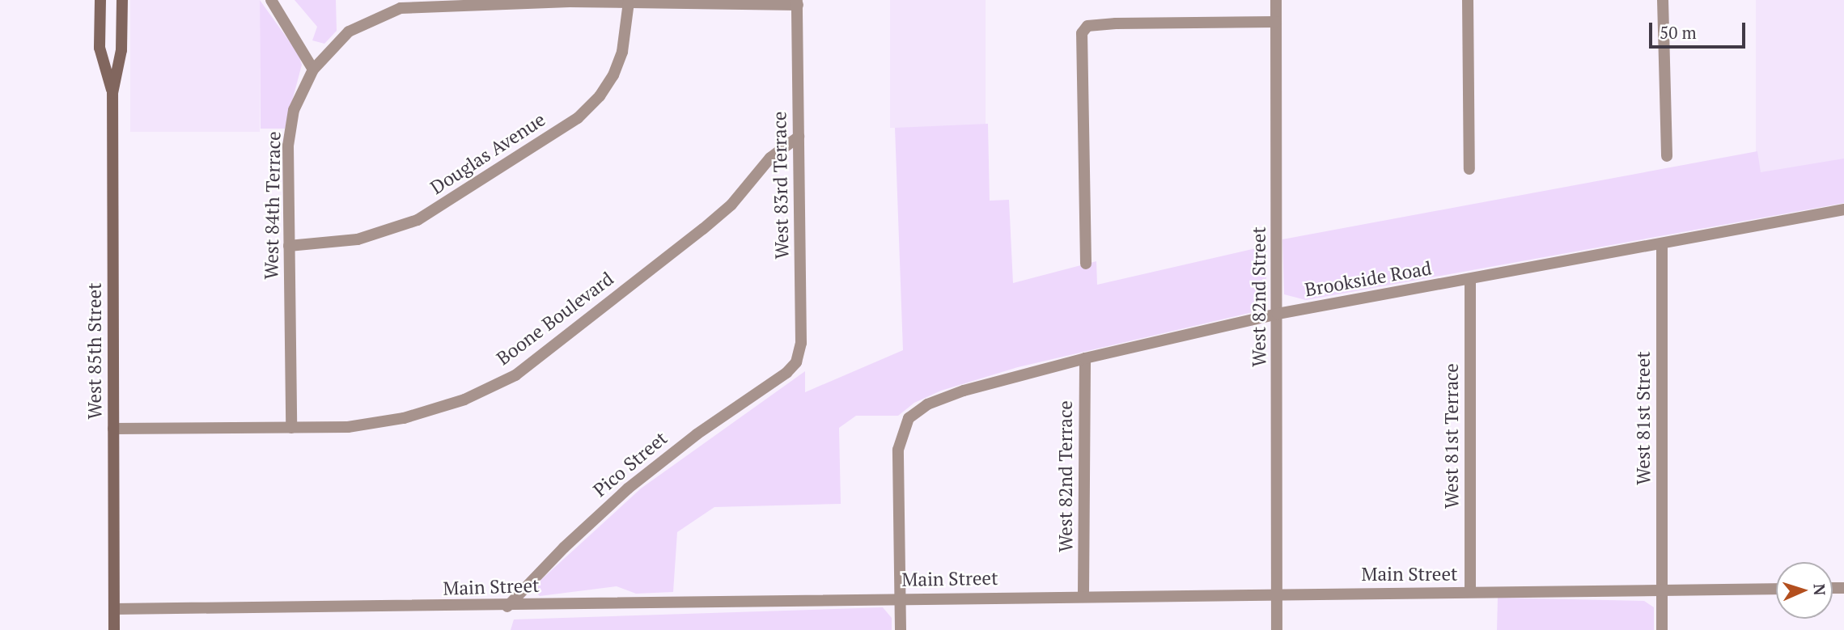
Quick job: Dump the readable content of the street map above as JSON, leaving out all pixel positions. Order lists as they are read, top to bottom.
{
  "streets": {
    "main road": ["West 85th Street"],
    "street": [
      "Douglas Avenue",
      "West 83rd Terrace",
      "West 84th Terrace",
      "Brookside Road",
      "West 82nd Street",
      "Boone Boulevard",
      "West 81st Street",
      "West 81st Terrace",
      "Pico Street",
      "West 82nd Terrace",
      "Main Street"
    ]
  },
  "crossings": [
    ["Douglas Avenue", "West 84th Terrace"],
    ["West 83rd Terrace", "West 84th Terrace"],
    ["West 83rd Terrace", "Boone Boulevard"],
    ["West 83rd Terrace", "Pico Street"],
    ["West 84th Terrace", "Boone Boulevard"],
    ["Brookside Road", "West 82nd Street"],
    ["Brookside Road", "West 81st Street"],
    ["Brookside Road", "West 81st Terrace"],
    ["Brookside Road", "West 82nd Terrace"],
    ["Brookside Road", "Main Street"],
    ["West 82nd Street", "Main Street"],
    ["Boone Boulevard", "West 85th Street"],
    ["West 85th Street", "Main Street"],
    ["West 81st Street", "Main Street"],
    ["West 81st Terrace", "Main Street"],
    ["Pico Street", "Main Street"],
    ["West 82nd Terrace", "Main Street"]
  ],
  "scale_bar": "50 m",
  "north": "right"
}
